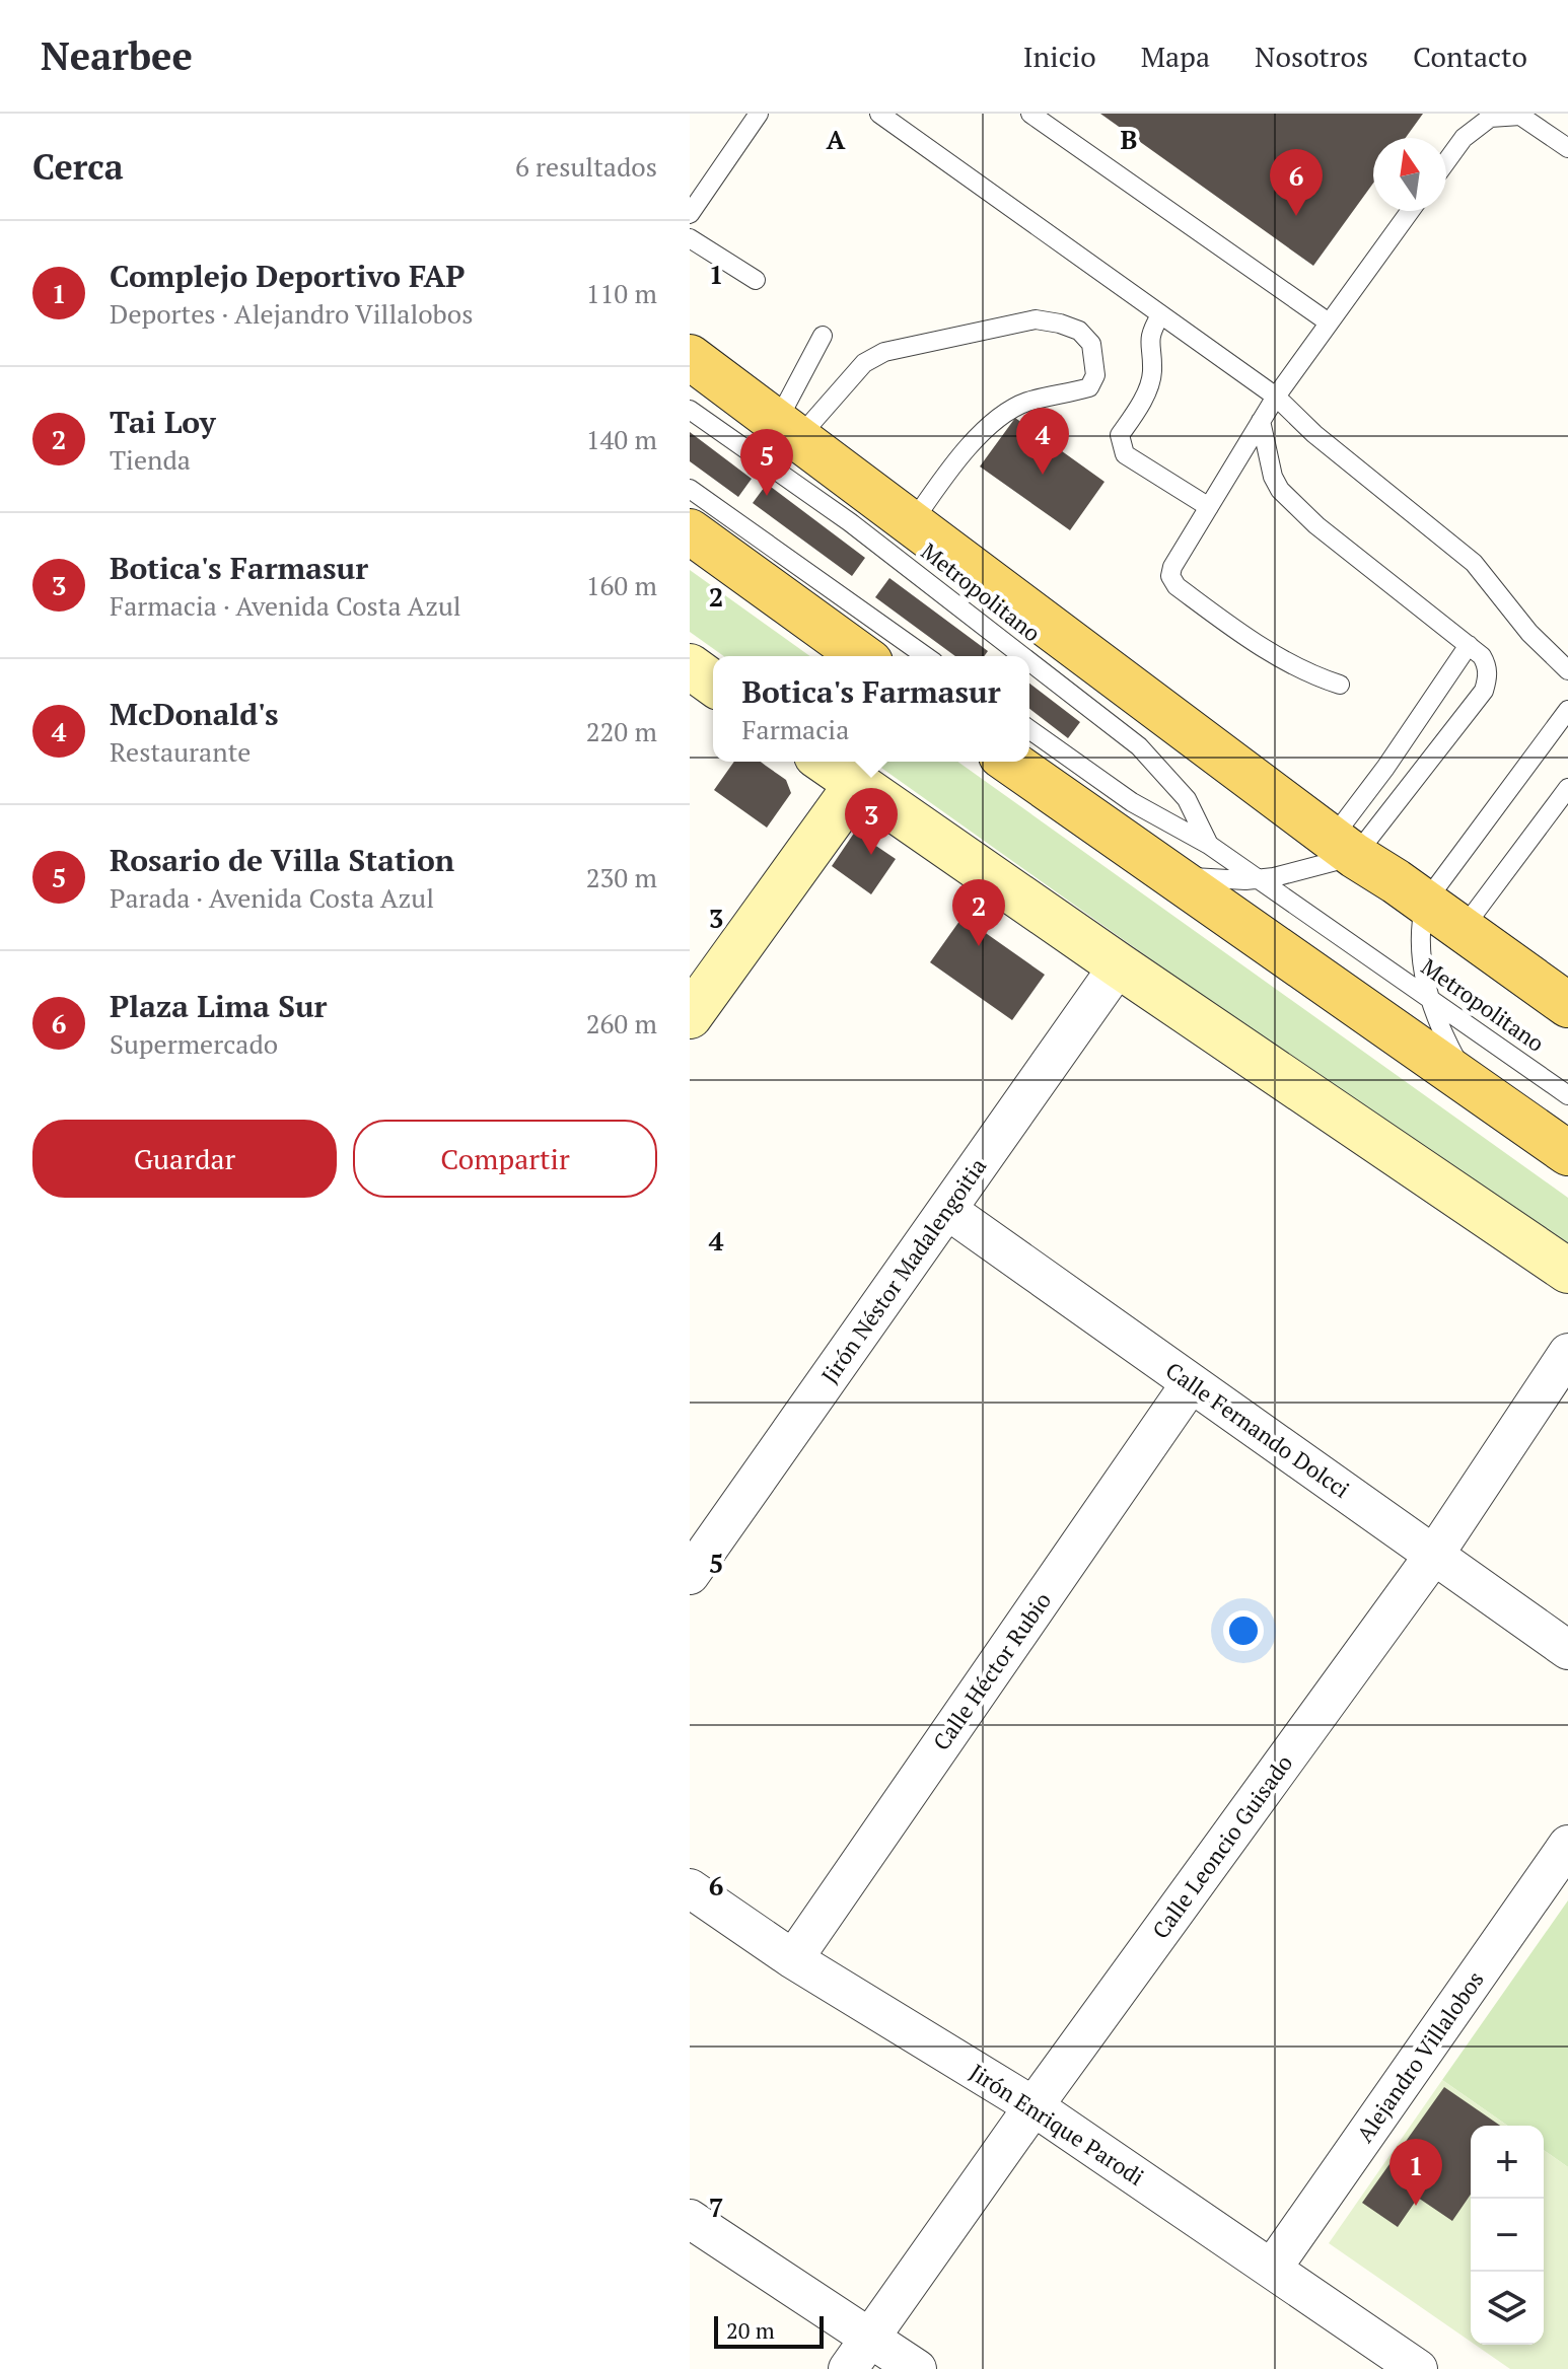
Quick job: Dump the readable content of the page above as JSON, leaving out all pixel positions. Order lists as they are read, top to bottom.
{
  "streets": {
    "street": [
      "Jirón Néstor Madalengoitia",
      "Calle Fernando Dolcci",
      "Calle Héctor Rubio",
      "Calle Leoncio Guisado",
      "Alejandro Villalobos",
      "Jirón Enrique Parodi"
    ],
    "lane": ["Metropolitano"]
  },
  "crossings": [
    ["Jirón Néstor Madalengoitia", "Calle Fernando Dolcci"],
    ["Calle Fernando Dolcci", "Calle Héctor Rubio"],
    ["Calle Fernando Dolcci", "Calle Leoncio Guisado"],
    ["Calle Héctor Rubio", "Jirón Enrique Parodi"],
    ["Calle Leoncio Guisado", "Jirón Enrique Parodi"],
    ["Alejandro Villalobos", "Jirón Enrique Parodi"]
  ],
  "scale_bar": "20 m",
  "north": "top",
  "page": {
    "header": "Nearbee",
    "nav": [
      "Inicio",
      "Mapa",
      "Nosotros",
      "Contacto"
    ],
    "heading": ["Cerca", "6 resultados"],
    "pins": [
      "6",
      "4",
      "5",
      "3",
      "2",
      "1"
    ],
    "list": [
      {
        "mark": "1",
        "name": "Complejo Deportivo FAP",
        "note": "Deportes · Alejandro Villalobos",
        "value": "110 m"
      },
      {
        "mark": "2",
        "name": "Tai Loy",
        "note": "Tienda",
        "value": "140 m"
      },
      {
        "mark": "3",
        "name": "Botica's Farmasur",
        "note": "Farmacia · Avenida Costa Azul",
        "value": "160 m"
      },
      {
        "mark": "4",
        "name": "McDonald's",
        "note": "Restaurante",
        "value": "220 m"
      },
      {
        "mark": "5",
        "name": "Rosario de Villa Station",
        "note": "Parada · Avenida Costa Azul",
        "value": "230 m"
      },
      {
        "mark": "6",
        "name": "Plaza Lima Sur",
        "note": "Supermercado",
        "value": "260 m"
      }
    ],
    "popup": ["Botica's Farmasur", "Farmacia"],
    "buttons": ["Guardar", "Compartir"],
    "map_buttons": ["+", "−"],
    "scale": "20 m"
  },
  "grid": {
    "columns": ["A", "B"],
    "rows": [
      "1",
      "2",
      "3",
      "4",
      "5",
      "6",
      "7"
    ]
  }
}
